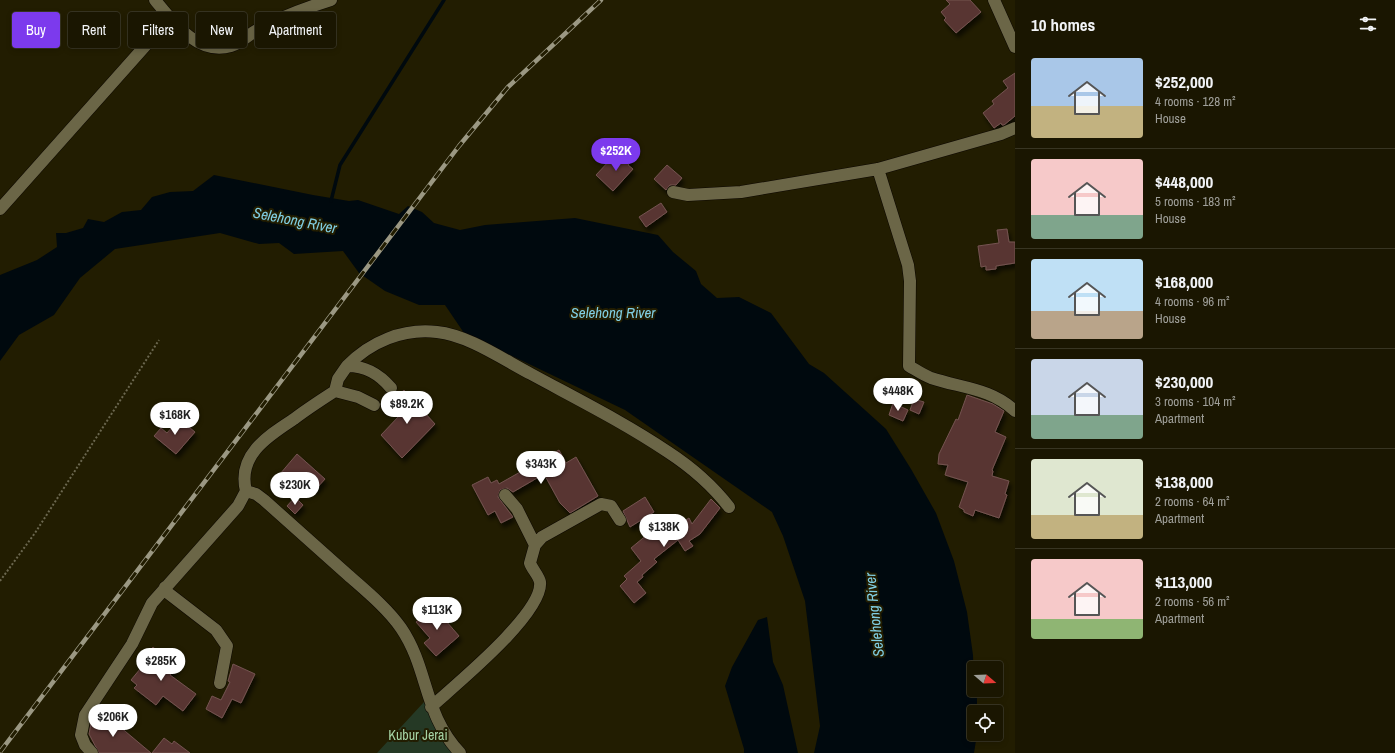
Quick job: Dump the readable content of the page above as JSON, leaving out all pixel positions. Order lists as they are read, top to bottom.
{
  "water": ["Selehong River"],
  "parks": ["Kubur Jerai"],
  "north": "right",
  "page": {
    "heading": "10 homes",
    "chip": [
      "Buy",
      "Rent",
      "Filters",
      "New",
      "Apartment"
    ],
    "list": [
      {
        "name": "$252,000",
        "note": "4 rooms · 128 m² · House"
      },
      {
        "name": "$448,000",
        "note": "5 rooms · 183 m² · House"
      },
      {
        "name": "$168,000",
        "note": "4 rooms · 96 m² · House"
      },
      {
        "name": "$230,000",
        "note": "3 rooms · 104 m² · Apartment"
      },
      {
        "name": "$138,000",
        "note": "2 rooms · 64 m² · Apartment"
      },
      {
        "name": "$113,000",
        "note": "2 rooms · 56 m² · Apartment"
      }
    ],
    "price": [
      "$252K",
      "$448K",
      "$89.2K",
      "$168K",
      "$343K",
      "$230K",
      "$138K",
      "$113K",
      "$285K",
      "$206K"
    ]
  }
}
